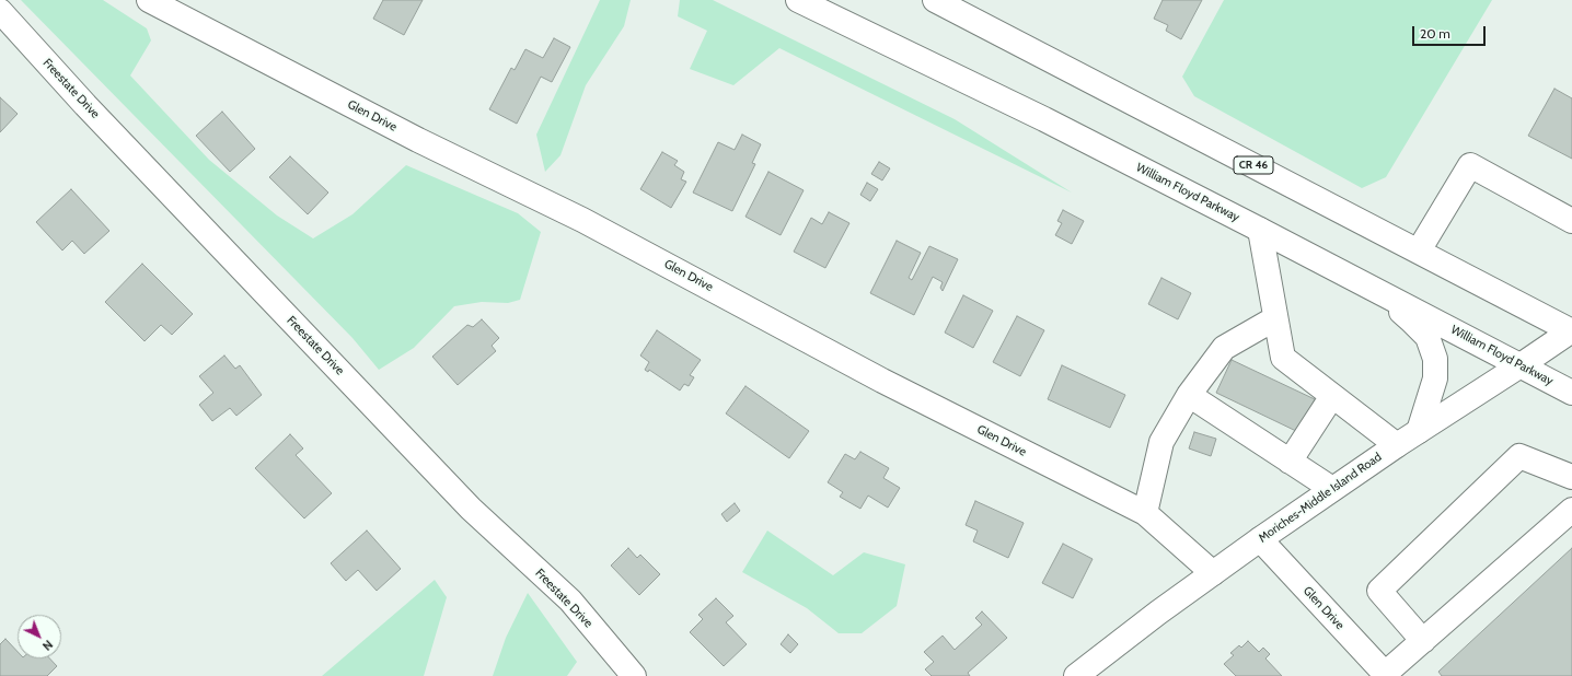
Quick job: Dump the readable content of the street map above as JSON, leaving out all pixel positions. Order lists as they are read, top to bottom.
{
  "streets": {
    "main road": [
      "Freestate Drive",
      "Glen Drive",
      "CR 46",
      "William Floyd Parkway",
      "Moriches-Middle Island Road"
    ]
  },
  "crossings": [
    ["Glen Drive", "Moriches-Middle Island Road"],
    ["CR 46", "Moriches-Middle Island Road"],
    ["William Floyd Parkway", "Moriches-Middle Island Road"]
  ],
  "scale_bar": "20 m",
  "north": "bottom right"
}
